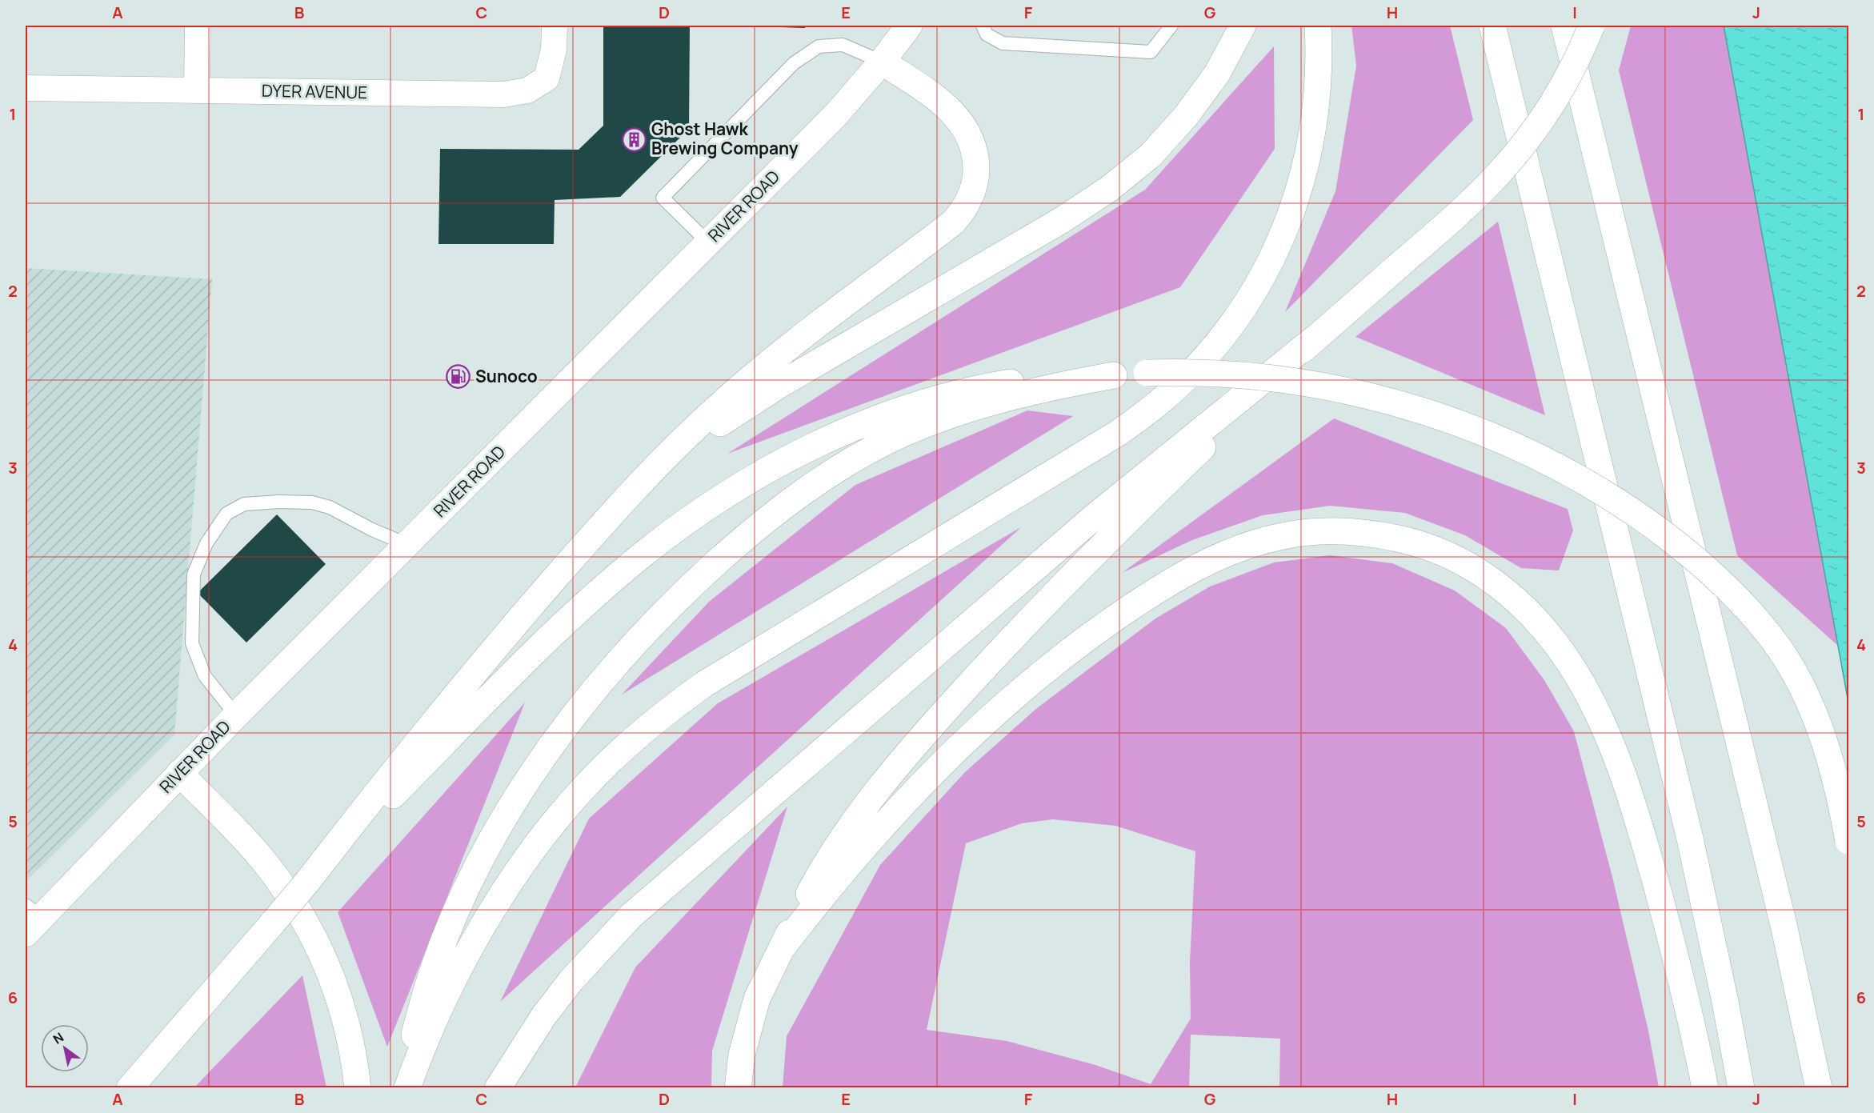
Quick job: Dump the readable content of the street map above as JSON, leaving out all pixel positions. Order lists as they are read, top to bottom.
{
  "streets": {
    "main road": ["RIVER ROAD"],
    "street": ["DYER AVENUE"]
  },
  "places": {
    "building": ["Ghost Hawk Brewing Company"],
    "fuel station": ["Sunoco"]
  },
  "north": "top left",
  "grid": {
    "columns": [
      "A",
      "B",
      "C",
      "D",
      "E",
      "F",
      "G",
      "H",
      "I",
      "J"
    ],
    "rows": [
      "1",
      "2",
      "3",
      "4",
      "5",
      "6"
    ]
  }
}
